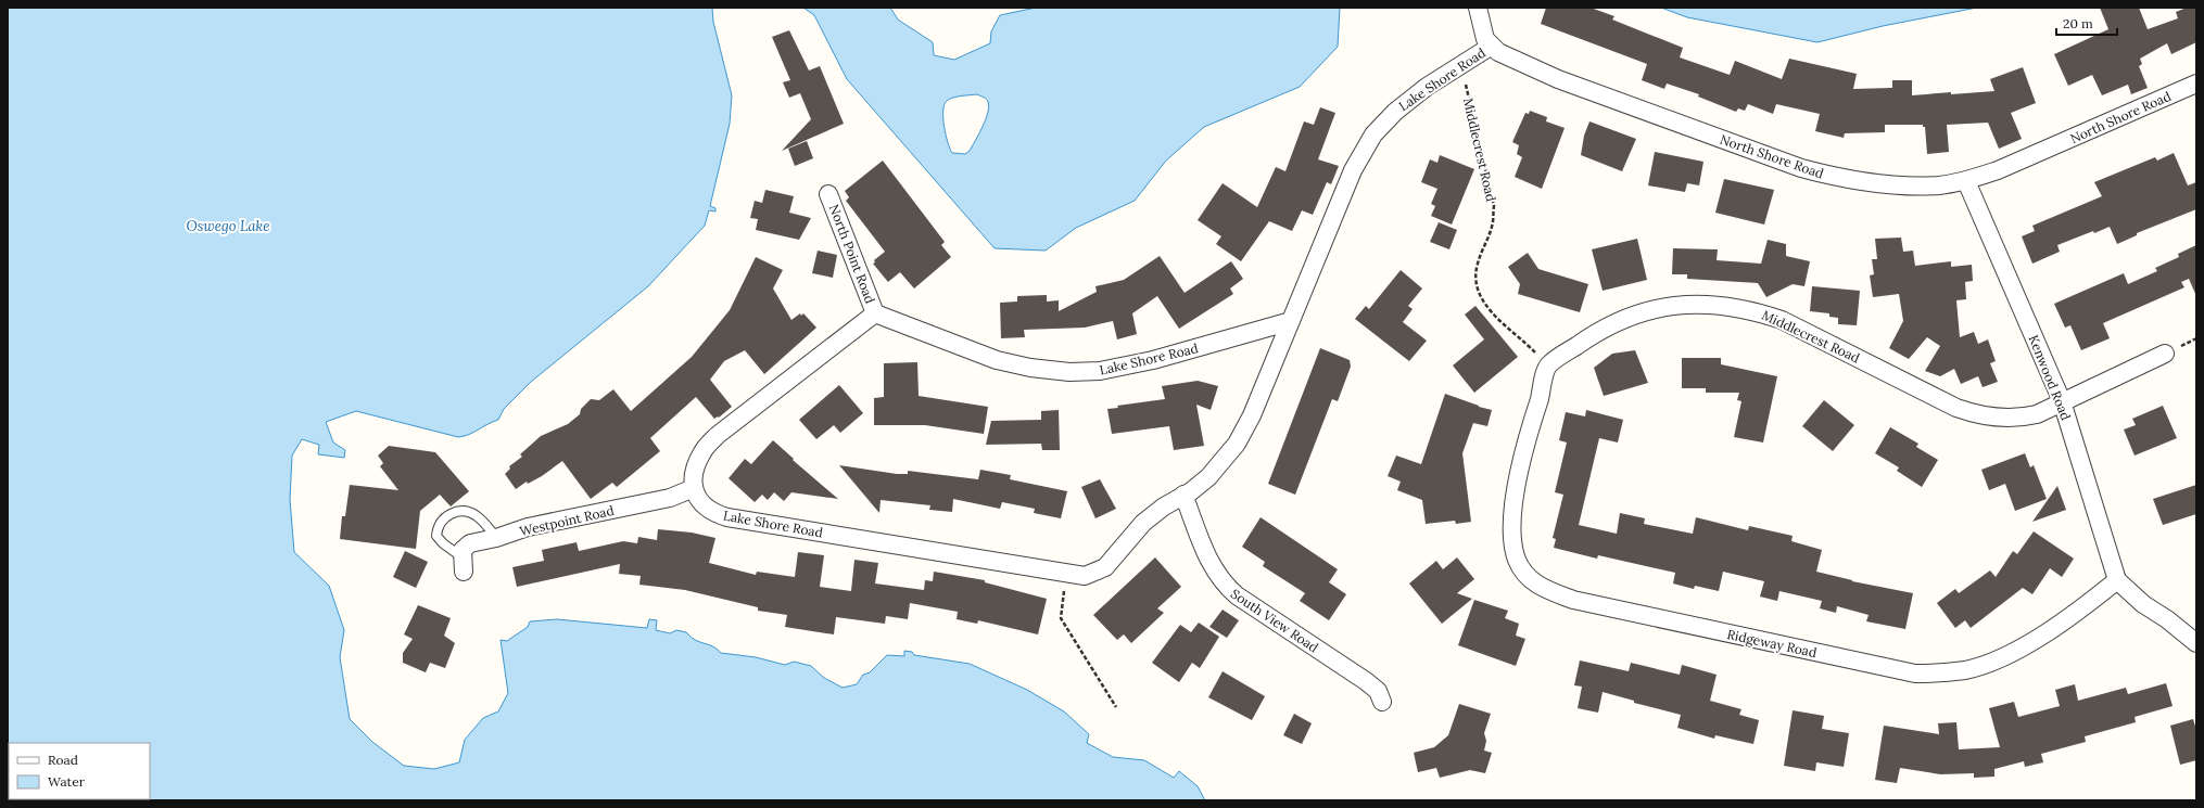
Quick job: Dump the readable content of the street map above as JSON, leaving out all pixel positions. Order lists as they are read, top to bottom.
{
  "streets": {
    "street": [
      "Lake Shore Road",
      "North Shore Road",
      "Middlecrest Road",
      "North Point Road",
      "Kenwood Road",
      "Westpoint Road",
      "South View Road",
      "Ridgeway Road"
    ]
  },
  "crossings": [
    ["Lake Shore Road", "North Shore Road"],
    ["Lake Shore Road", "Middlecrest Road"],
    ["Lake Shore Road", "North Point Road"],
    ["Lake Shore Road", "Westpoint Road"],
    ["Lake Shore Road", "South View Road"],
    ["North Shore Road", "Kenwood Road"],
    ["Middlecrest Road", "Kenwood Road"],
    ["Middlecrest Road", "Ridgeway Road"],
    ["Kenwood Road", "Ridgeway Road"]
  ],
  "water": ["Oswego Lake"],
  "legend": ["Road", "Water"],
  "scale_bar": "20 m"
}
